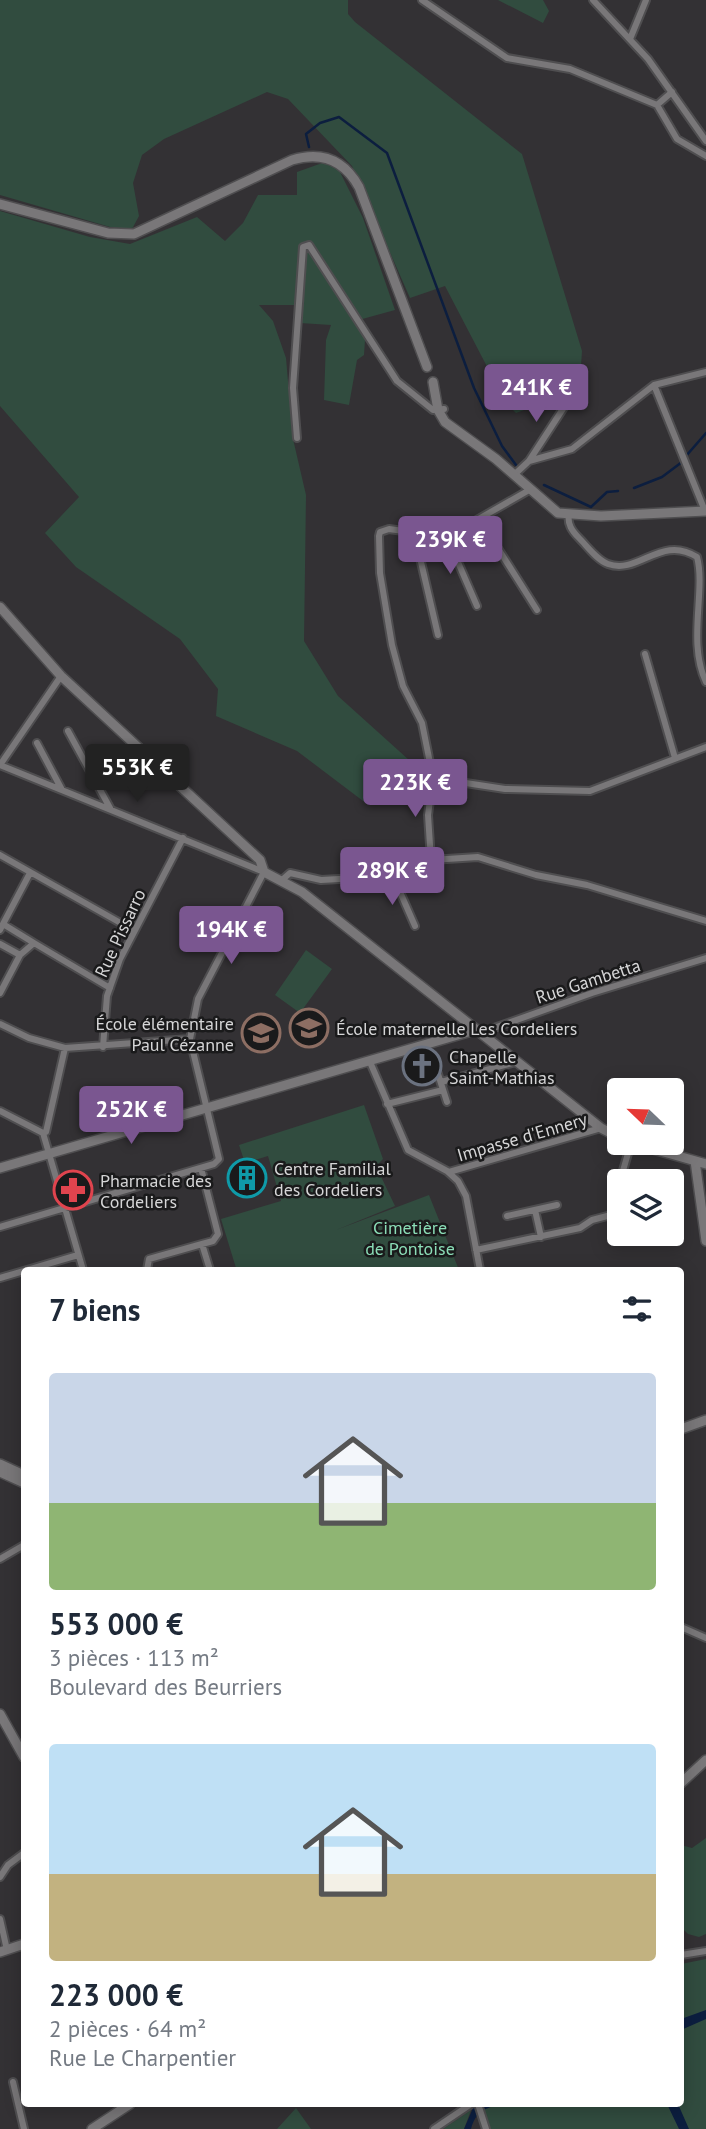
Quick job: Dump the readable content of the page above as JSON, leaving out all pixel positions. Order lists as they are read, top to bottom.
{
  "streets": {
    "street": ["Rue Pissarro", "Rue Gambetta", "Impasse d'Ennery"]
  },
  "parks": ["Cimetière de Pontoise"],
  "places": {
    "school or university": ["École maternelle Les Cordeliers", "École élémentaire Paul Cézanne"],
    "church": ["Chapelle Saint-Mathias"],
    "building": ["Centre Familial des Cordeliers"],
    "pharmacy": ["Pharmacie des Cordeliers"]
  },
  "north": "top left",
  "page": {
    "price": [
      "241K €",
      "239K €",
      "553K €",
      "223K €",
      "289K €",
      "194K €",
      "252K €"
    ],
    "heading": "7 biens",
    "list": [
      {
        "name": "553 000 €",
        "note": "3 pièces · 113 m² · Boulevard des Beurriers"
      },
      {
        "name": "223 000 €",
        "note": "2 pièces · 64 m² · Rue Le Charpentier"
      }
    ]
  }
}
